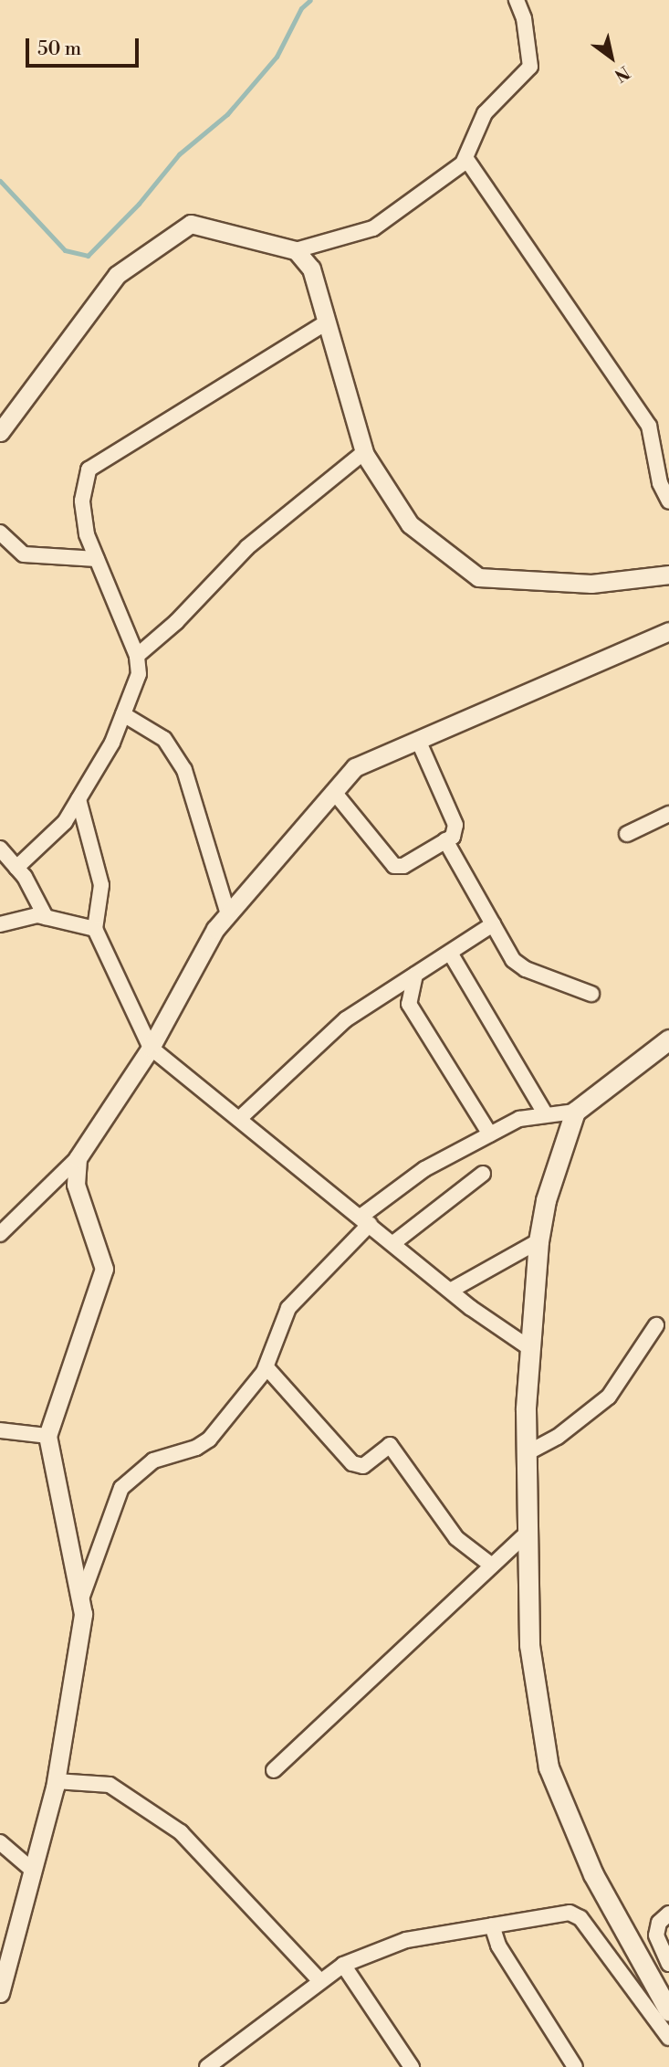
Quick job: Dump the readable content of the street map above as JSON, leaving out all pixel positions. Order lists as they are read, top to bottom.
{
  "scale_bar": "50 m",
  "north": "bottom right"
}
